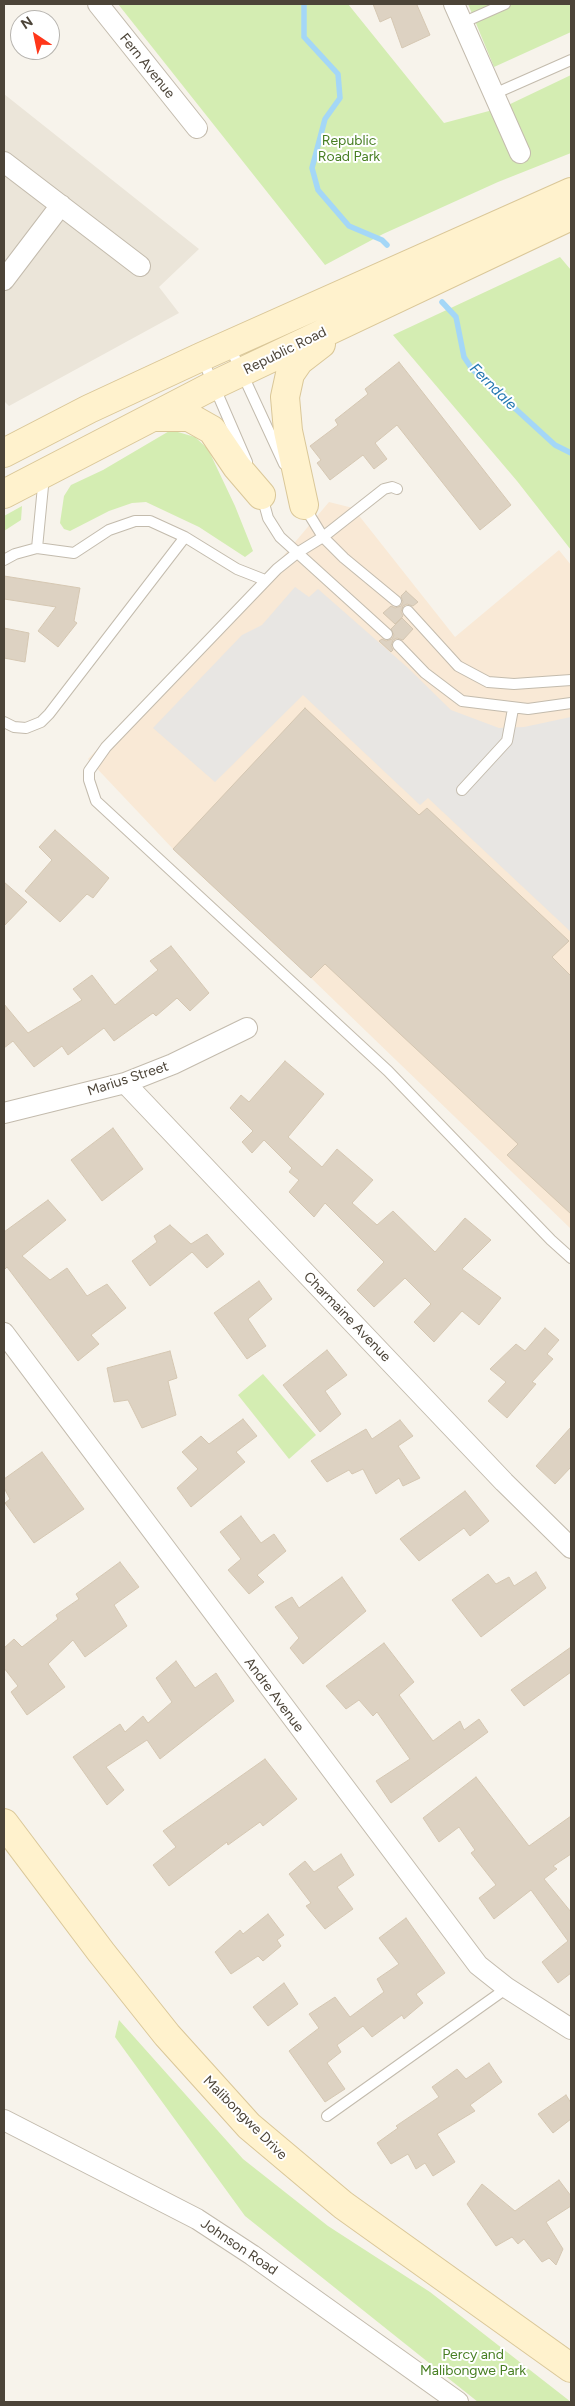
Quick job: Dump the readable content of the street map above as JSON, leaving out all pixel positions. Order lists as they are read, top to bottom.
{
  "streets": {
    "main road": ["Republic Road", "Malibongwe Drive"],
    "street": [
      "Fern Avenue",
      "Marius Street",
      "Charmaine Avenue",
      "Andre Avenue",
      "Johnson Road"
    ]
  },
  "crossings": [
    ["Marius Street", "Charmaine Avenue"]
  ],
  "water": ["Ferndale"],
  "parks": ["Republic Road Park", "Percy and Malibongwe Park"],
  "north": "top left"
}
